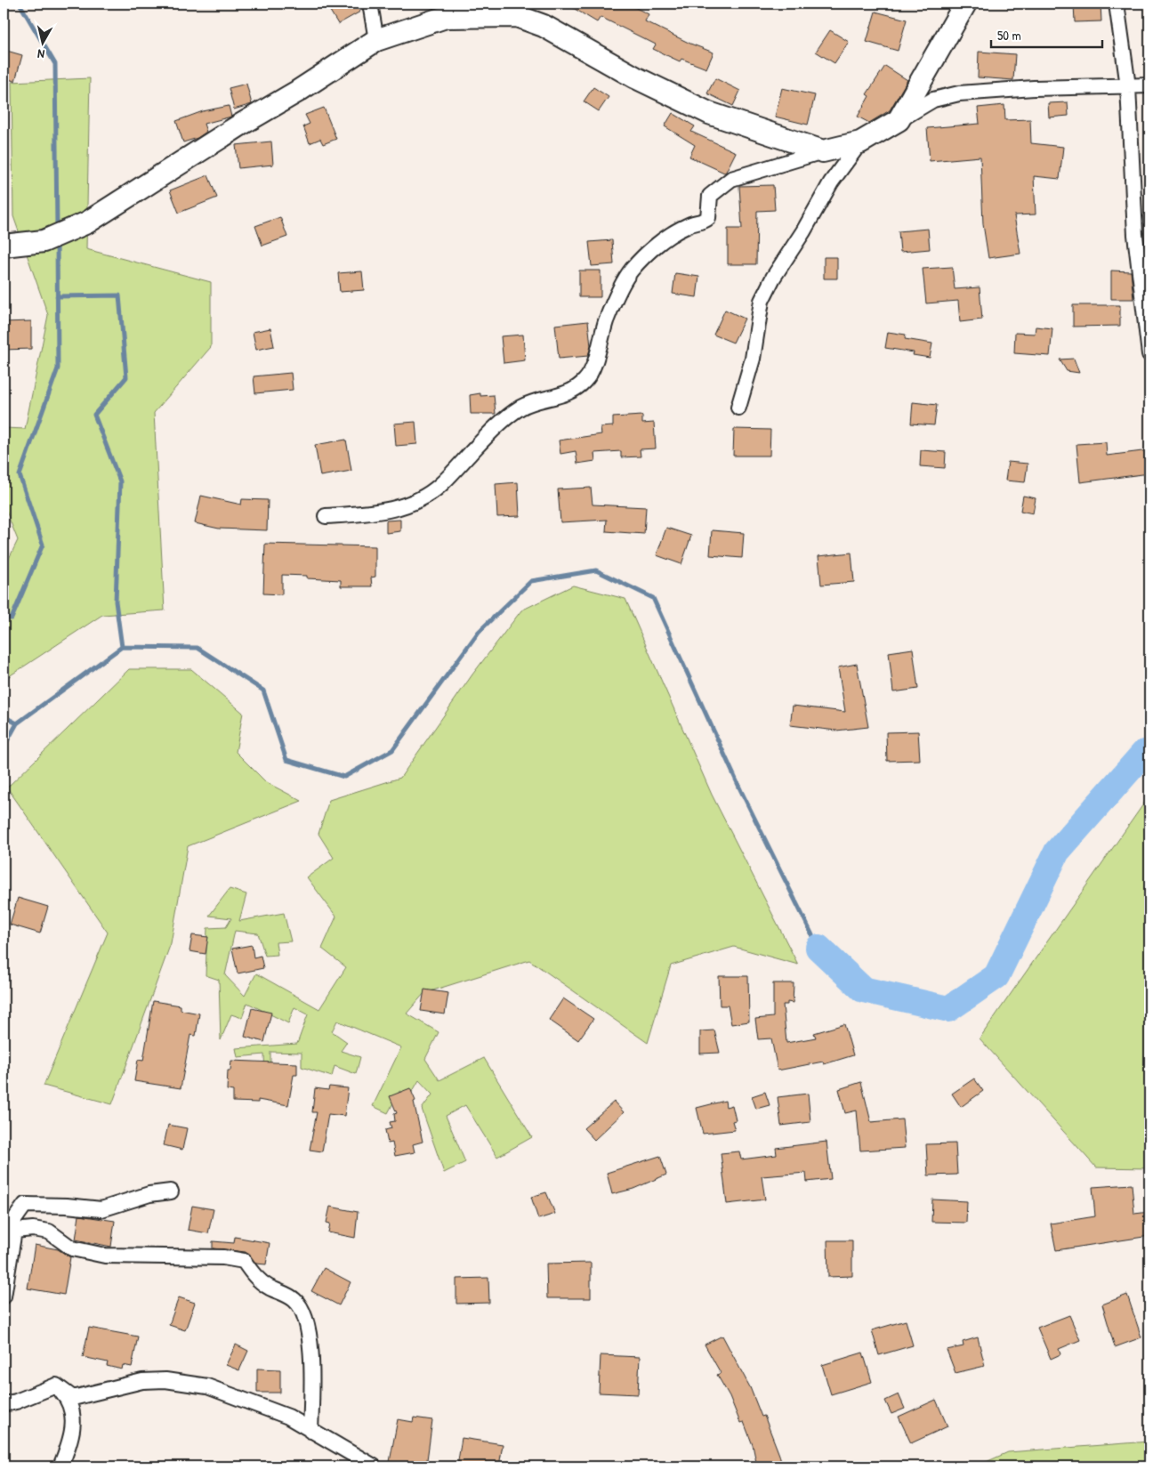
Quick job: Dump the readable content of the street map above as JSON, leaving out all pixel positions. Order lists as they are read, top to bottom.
{
  "scale_bar": "50 m",
  "north": "bottom"
}
